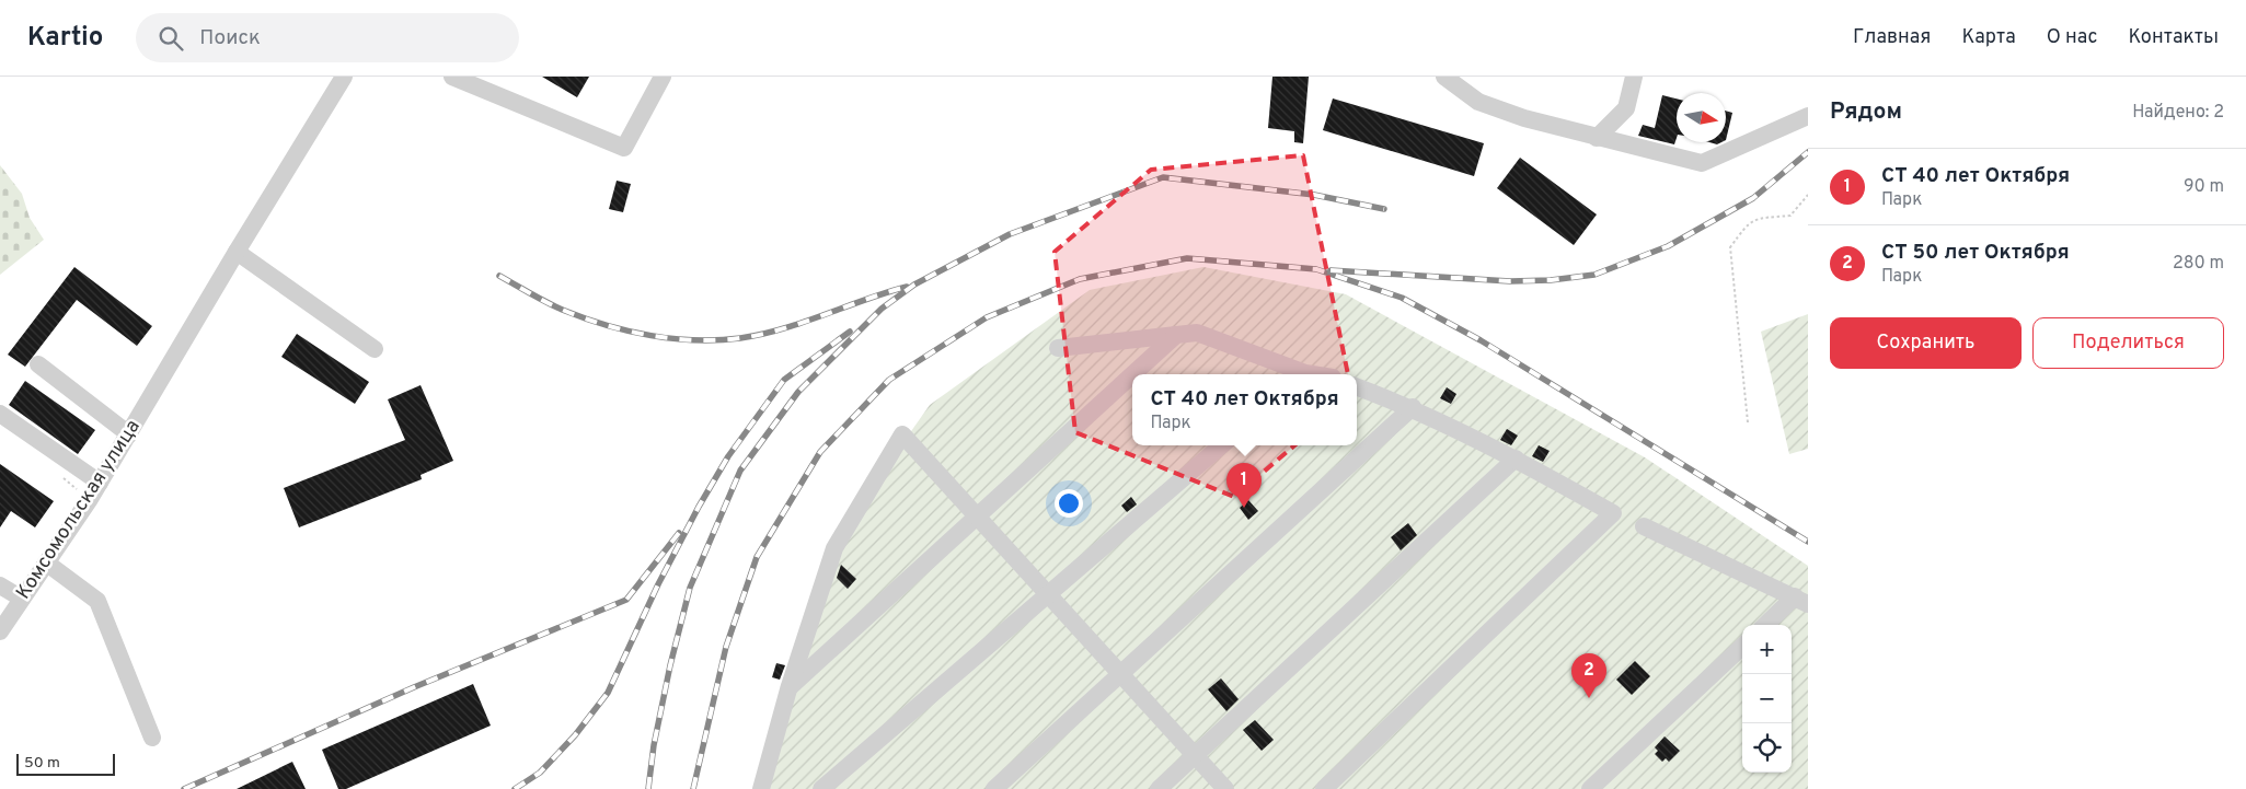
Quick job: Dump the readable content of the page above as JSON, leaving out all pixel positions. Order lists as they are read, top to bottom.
{
  "streets": {
    "street": ["Комсомольская улица"]
  },
  "scale_bar": "50 m",
  "north": "right",
  "page": {
    "header": "Kartio",
    "search": "Поиск",
    "nav": [
      "Главная",
      "Карта",
      "О нас",
      "Контакты"
    ],
    "heading": ["Рядом", "Найдено: 2"],
    "list": [
      {
        "mark": "1",
        "name": "СТ 40 лет Октября",
        "note": "Парк",
        "value": "90 m"
      },
      {
        "mark": "2",
        "name": "СТ 50 лет Октября",
        "note": "Парк",
        "value": "280 m"
      }
    ],
    "buttons": ["Сохранить", "Поделиться"],
    "popup": ["СТ 40 лет Октября", "Парк"],
    "pins": ["1", "2"],
    "map_buttons": ["+", "−"],
    "scale": "50 m"
  }
}
